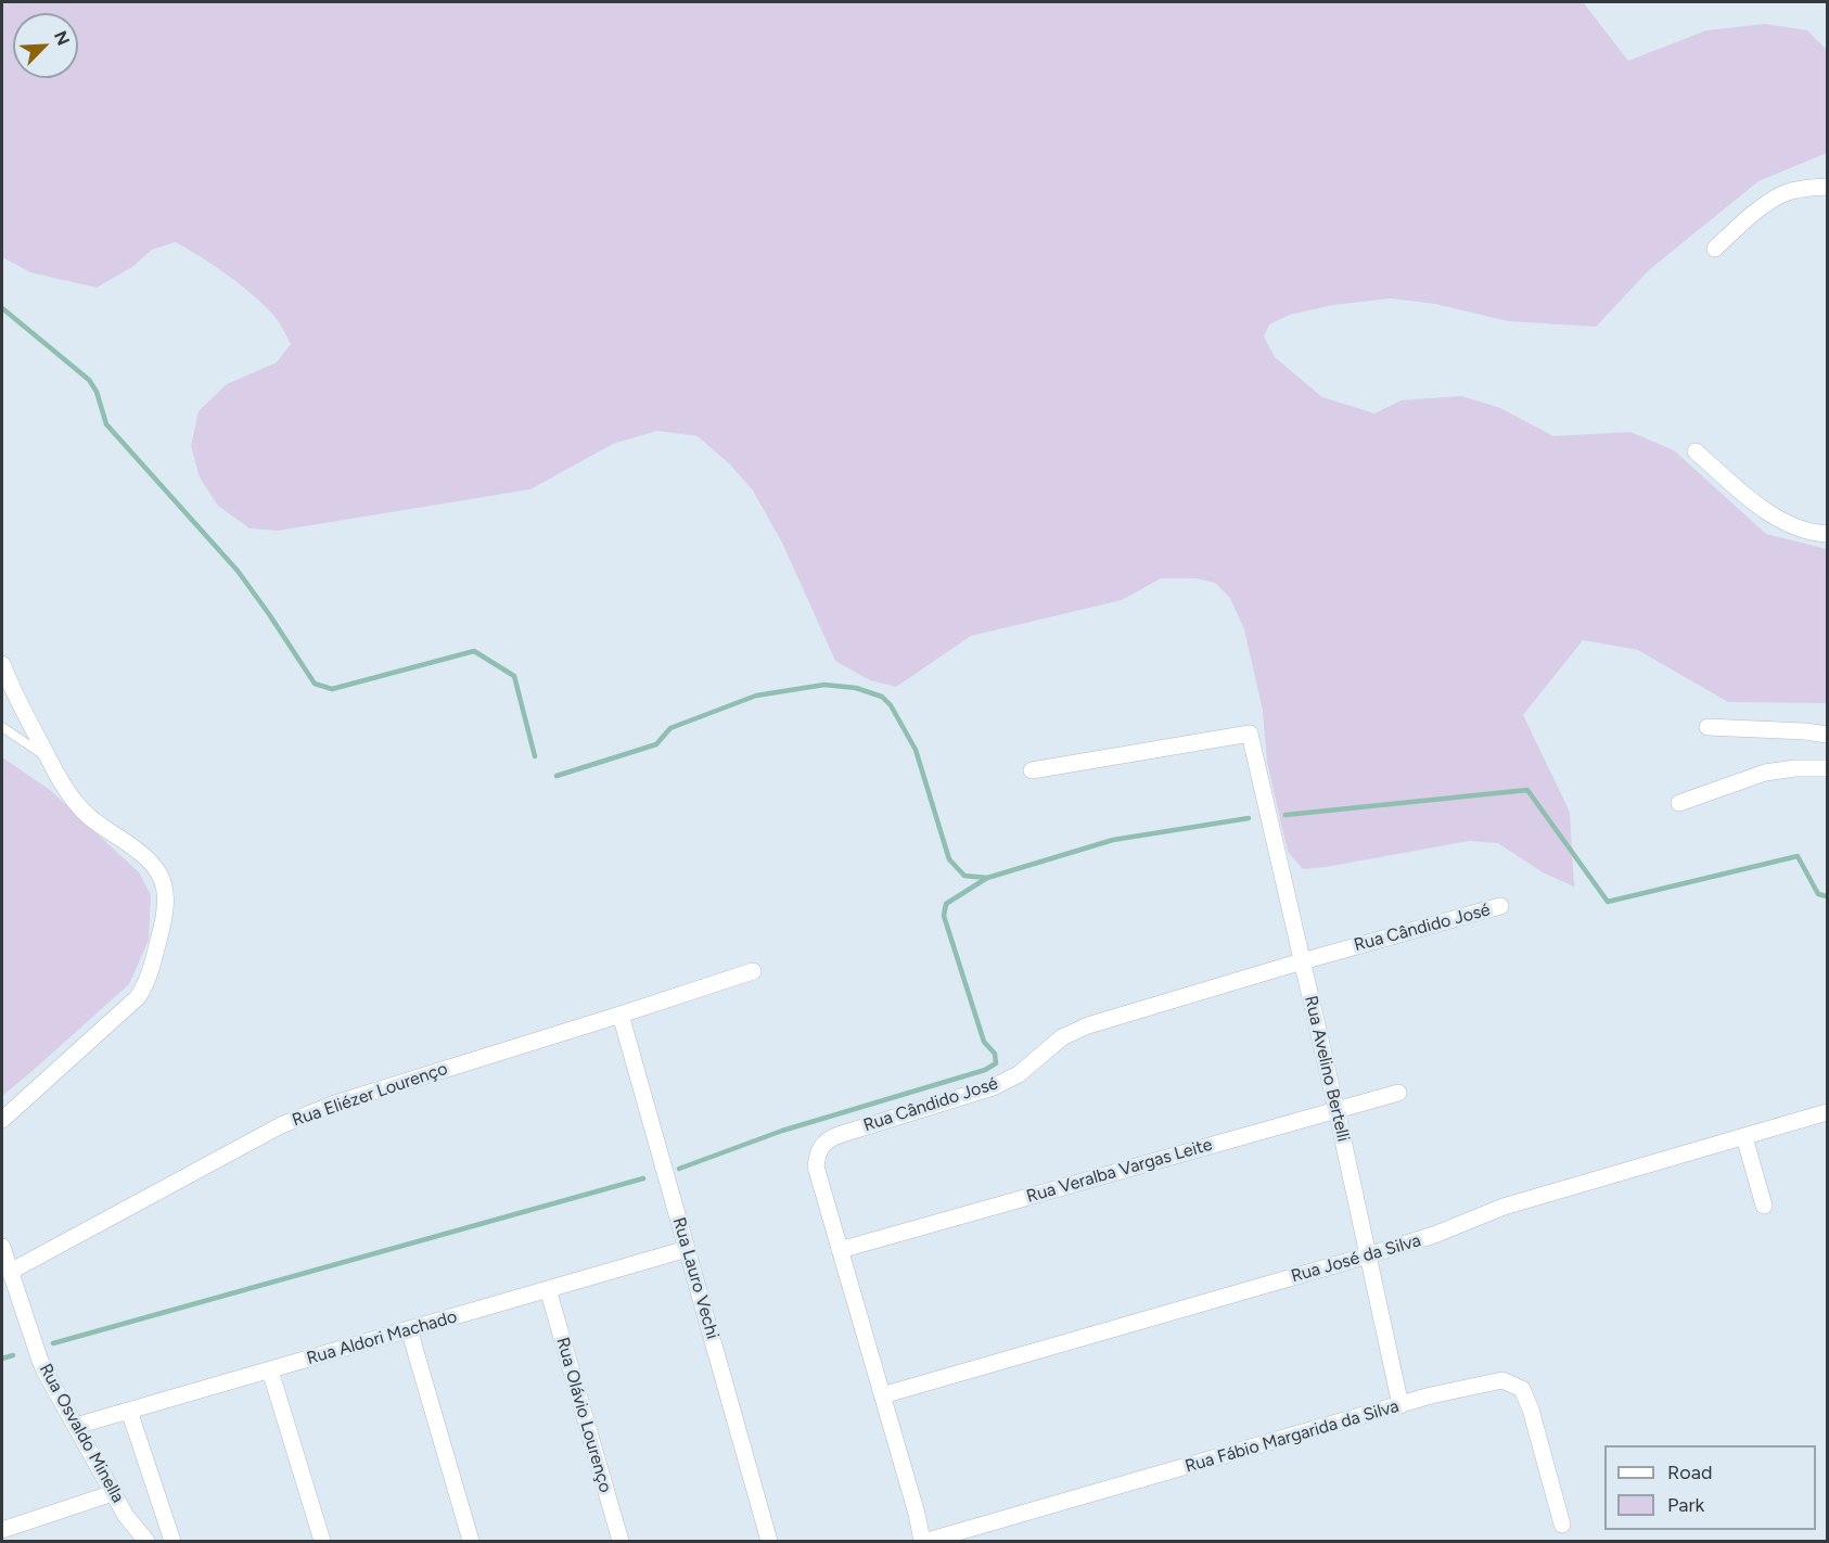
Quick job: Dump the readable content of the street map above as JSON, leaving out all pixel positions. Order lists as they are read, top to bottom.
{
  "streets": {
    "street": [
      "Rua Cândido José",
      "Rua Avelino Bertelli",
      "Rua Eliézer Lourenço",
      "Rua Veralba Vargas Leite",
      "Rua José da Silva",
      "Rua Lauro Vechi",
      "Rua Aldori Machado",
      "Rua Olávio Lourenço",
      "Rua Osvaldo Minella",
      "Rua Fábio Margarida da Silva"
    ]
  },
  "crossings": [
    ["Rua Cândido José", "Rua Avelino Bertelli"],
    ["Rua Cândido José", "Rua Veralba Vargas Leite"],
    ["Rua Cândido José", "Rua José da Silva"],
    ["Rua Avelino Bertelli", "Rua Veralba Vargas Leite"],
    ["Rua Avelino Bertelli", "Rua José da Silva"],
    ["Rua Avelino Bertelli", "Rua Fábio Margarida da Silva"],
    ["Rua Eliézer Lourenço", "Rua Lauro Vechi"],
    ["Rua Eliézer Lourenço", "Rua Osvaldo Minella"],
    ["Rua Lauro Vechi", "Rua Aldori Machado"],
    ["Rua Aldori Machado", "Rua Olávio Lourenço"],
    ["Rua Aldori Machado", "Rua Osvaldo Minella"]
  ],
  "legend": ["Road", "Park"],
  "north": "top right"
}
